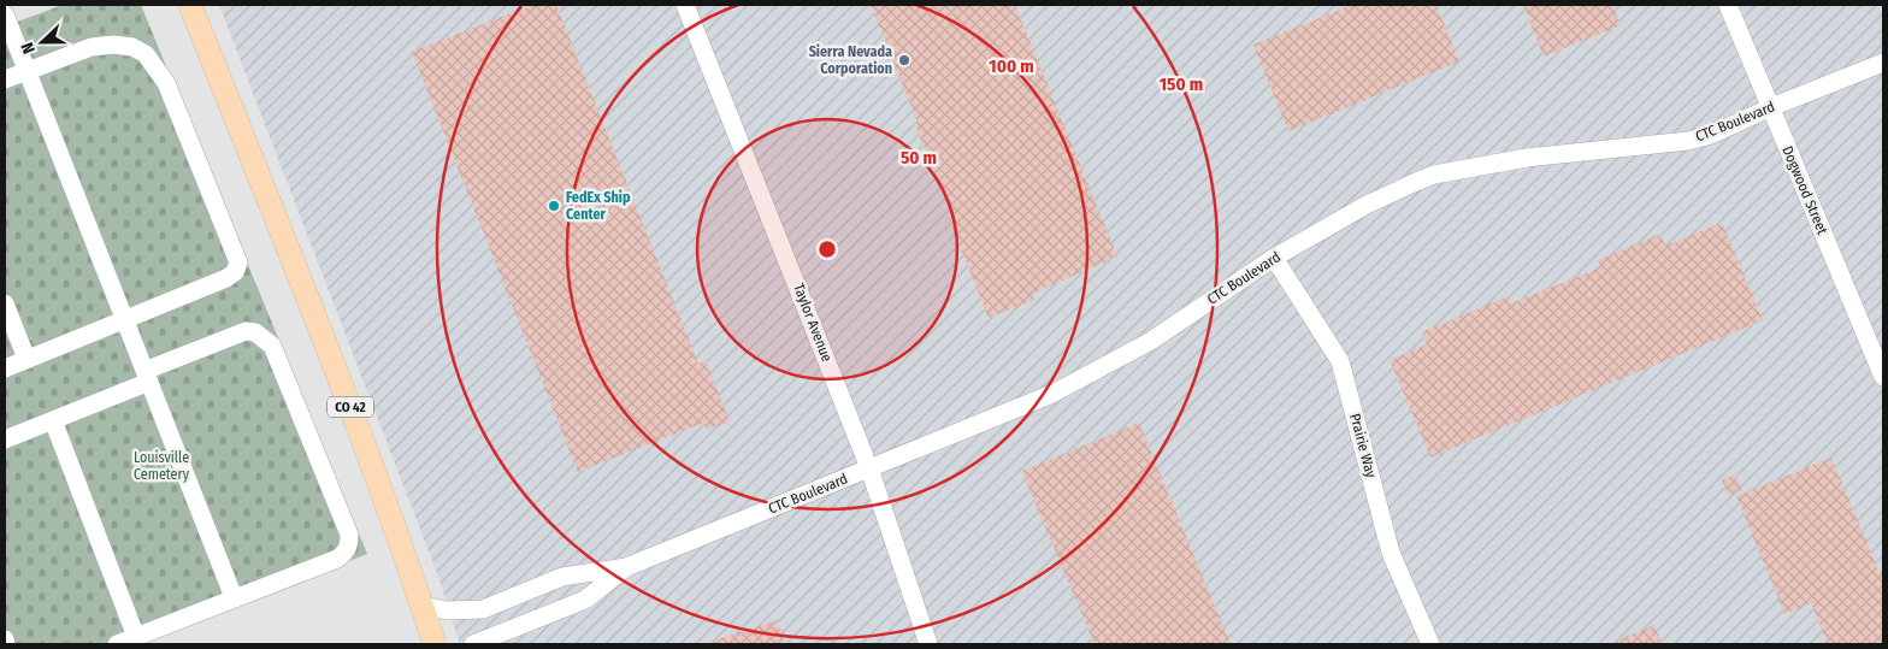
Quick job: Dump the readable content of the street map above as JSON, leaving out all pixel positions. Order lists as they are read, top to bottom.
{
  "streets": {
    "main road": ["CO 42"],
    "street": [
      "CTC Boulevard",
      "Dogwood Street",
      "Taylor Avenue",
      "Prairie Way"
    ]
  },
  "crossings": [
    ["CTC Boulevard", "Dogwood Street"],
    ["CTC Boulevard", "Taylor Avenue"],
    ["CTC Boulevard", "CO 42"],
    ["CTC Boulevard", "Prairie Way"]
  ],
  "parks": ["Louisville Cemetery"],
  "places": ["Sierra Nevada Corporation", "FedEx Ship Center"],
  "north": "left",
  "rings": ["100 m", "150 m", "50 m"]
}
